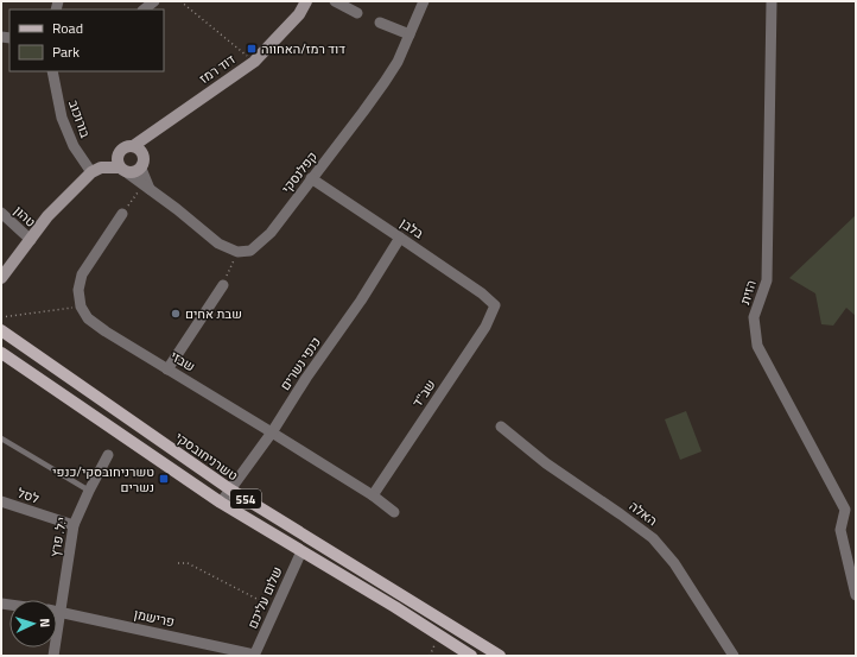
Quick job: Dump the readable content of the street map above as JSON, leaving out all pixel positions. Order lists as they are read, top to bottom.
{
  "streets": {
    "main road": ["טשרניחובסקי", "554"],
    "street": [
      "דוד רמז",
      "בורוכוב",
      "קפלנסקי",
      "טהון",
      "בלבן",
      "הזית",
      "שבזי",
      "כנפי נשרים",
      "שב''ד",
      "לסל",
      "האלה",
      "י.ל. פרץ",
      "שלום עליכם",
      "פרישמן"
    ]
  },
  "crossings": [
    ["קפלנסקי", "בלבן"],
    ["בלבן", "כנפי נשרים"],
    ["בלבן", "שב''ד"],
    ["שבזי", "כנפי נשרים"],
    ["שבזי", "שב''ד"],
    ["כנפי נשרים", "טשרניחובסקי"],
    ["כנפי נשרים", "554"],
    ["לסל", "י.ל. פרץ"],
    ["554", "שלום עליכם"],
    ["י.ל. פרץ", "פרישמן"],
    ["שלום עליכם", "פרישמן"]
  ],
  "places": {
    "transit": ["דוד רמז/האחווה", "טשרניחובסקי/כנפי נשרים"],
    "other": ["שבת אחים"]
  },
  "legend": ["Road", "Park"],
  "north": "right"
}
